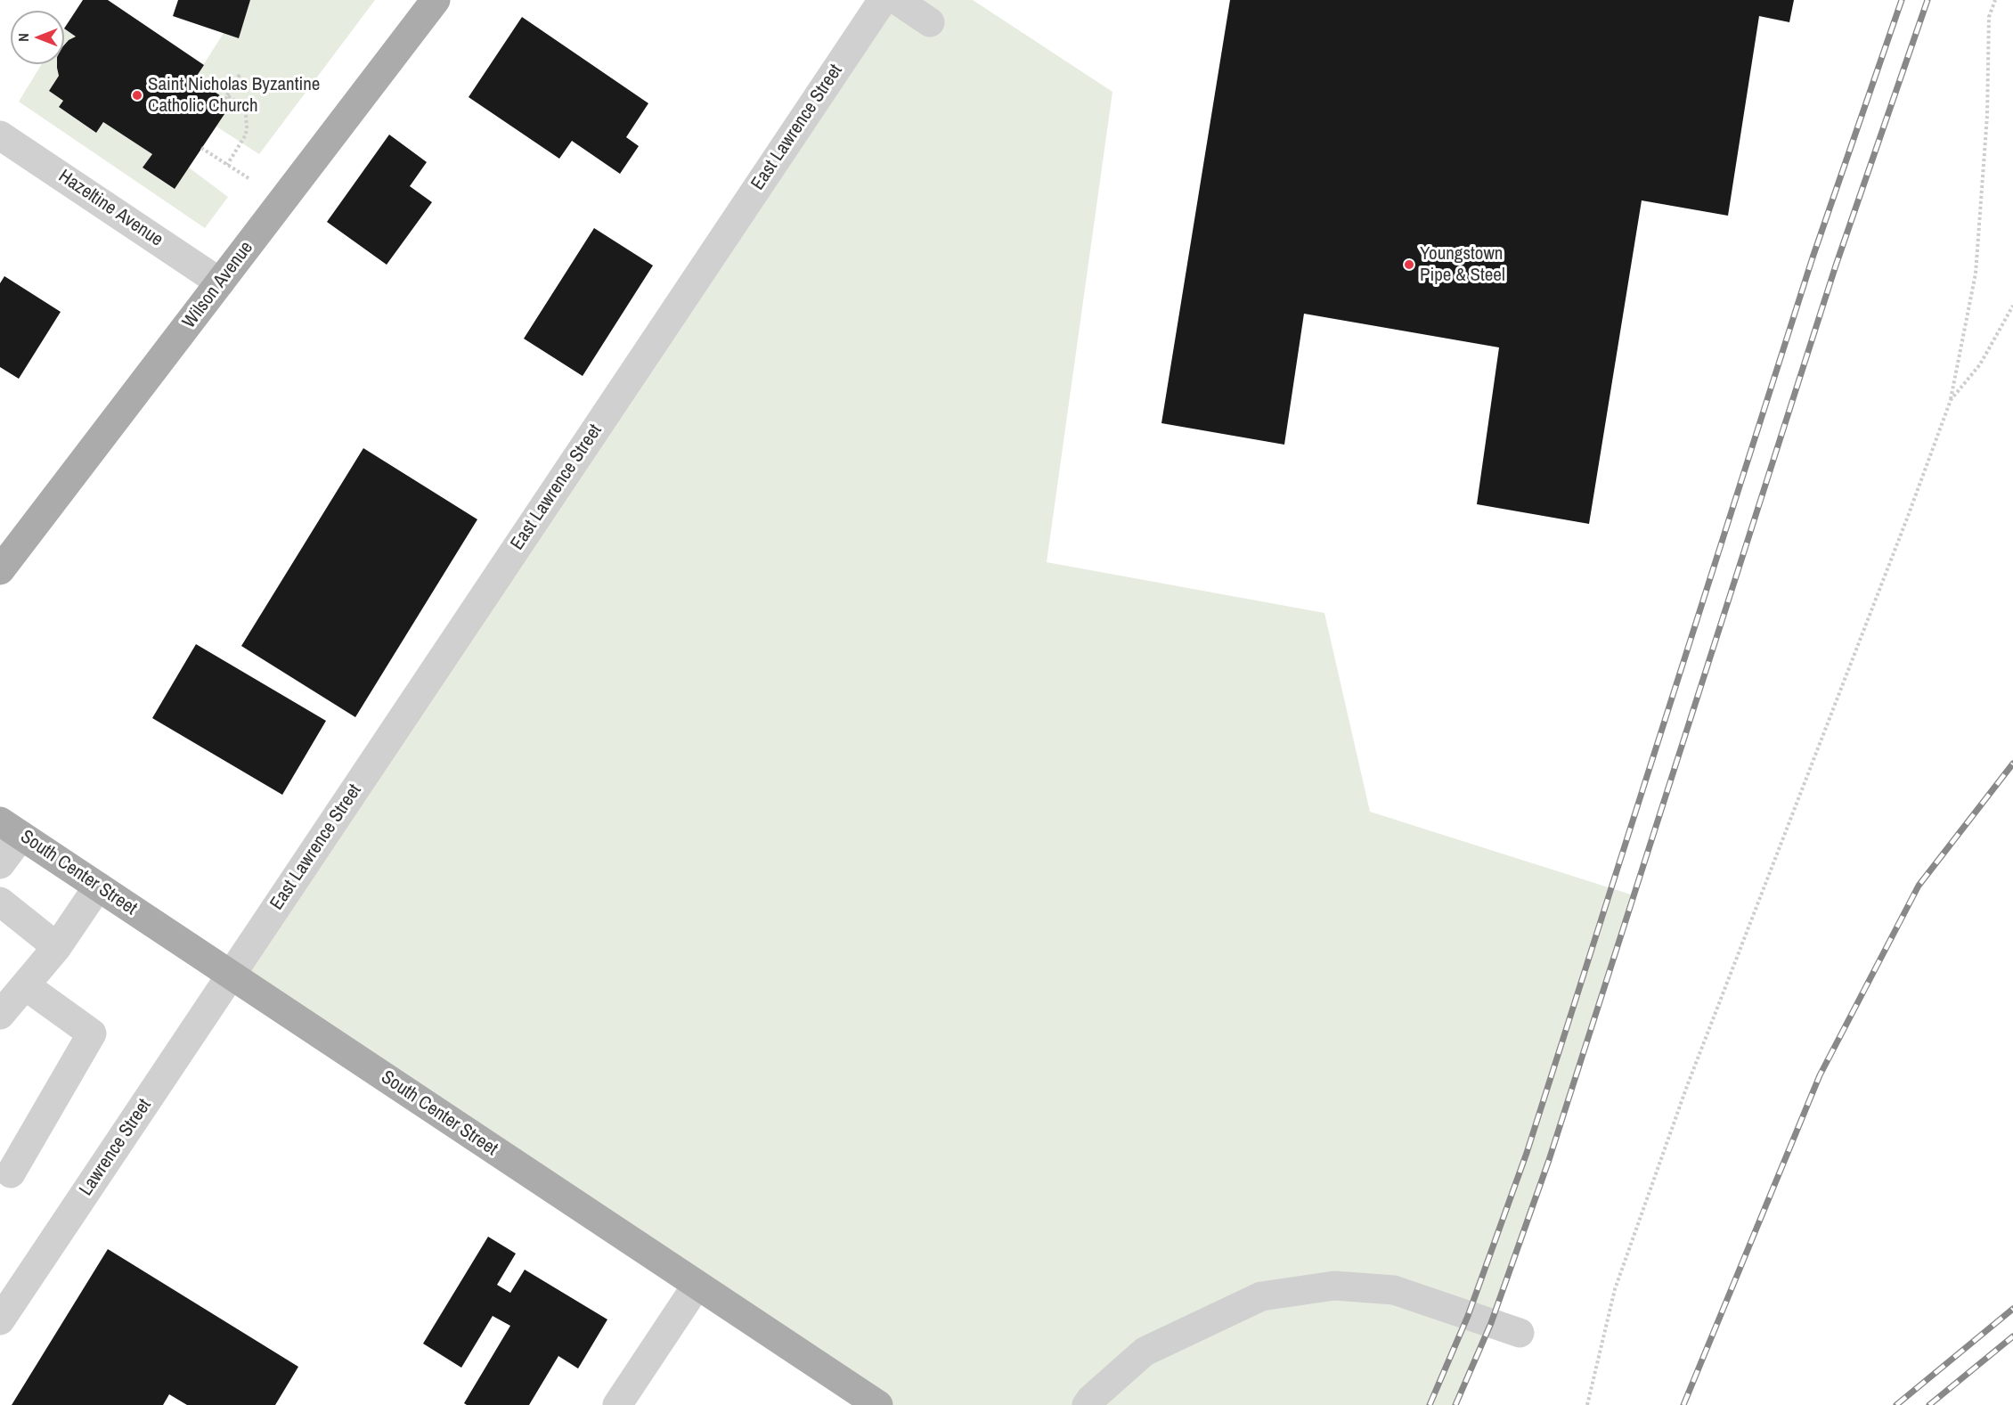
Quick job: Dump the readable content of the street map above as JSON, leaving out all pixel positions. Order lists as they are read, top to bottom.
{
  "streets": {
    "main road": ["Wilson Avenue", "South Center Street"],
    "street": ["East Lawrence Street", "Hazeltine Avenue", "Lawrence Street"]
  },
  "crossings": [
    ["East Lawrence Street", "South Center Street"],
    ["East Lawrence Street", "Lawrence Street"],
    ["Hazeltine Avenue", "Wilson Avenue"],
    ["South Center Street", "Lawrence Street"]
  ],
  "places": ["Saint Nicholas Byzantine Catholic Church", "Youngstown Pipe & Steel"],
  "north": "left"
}
